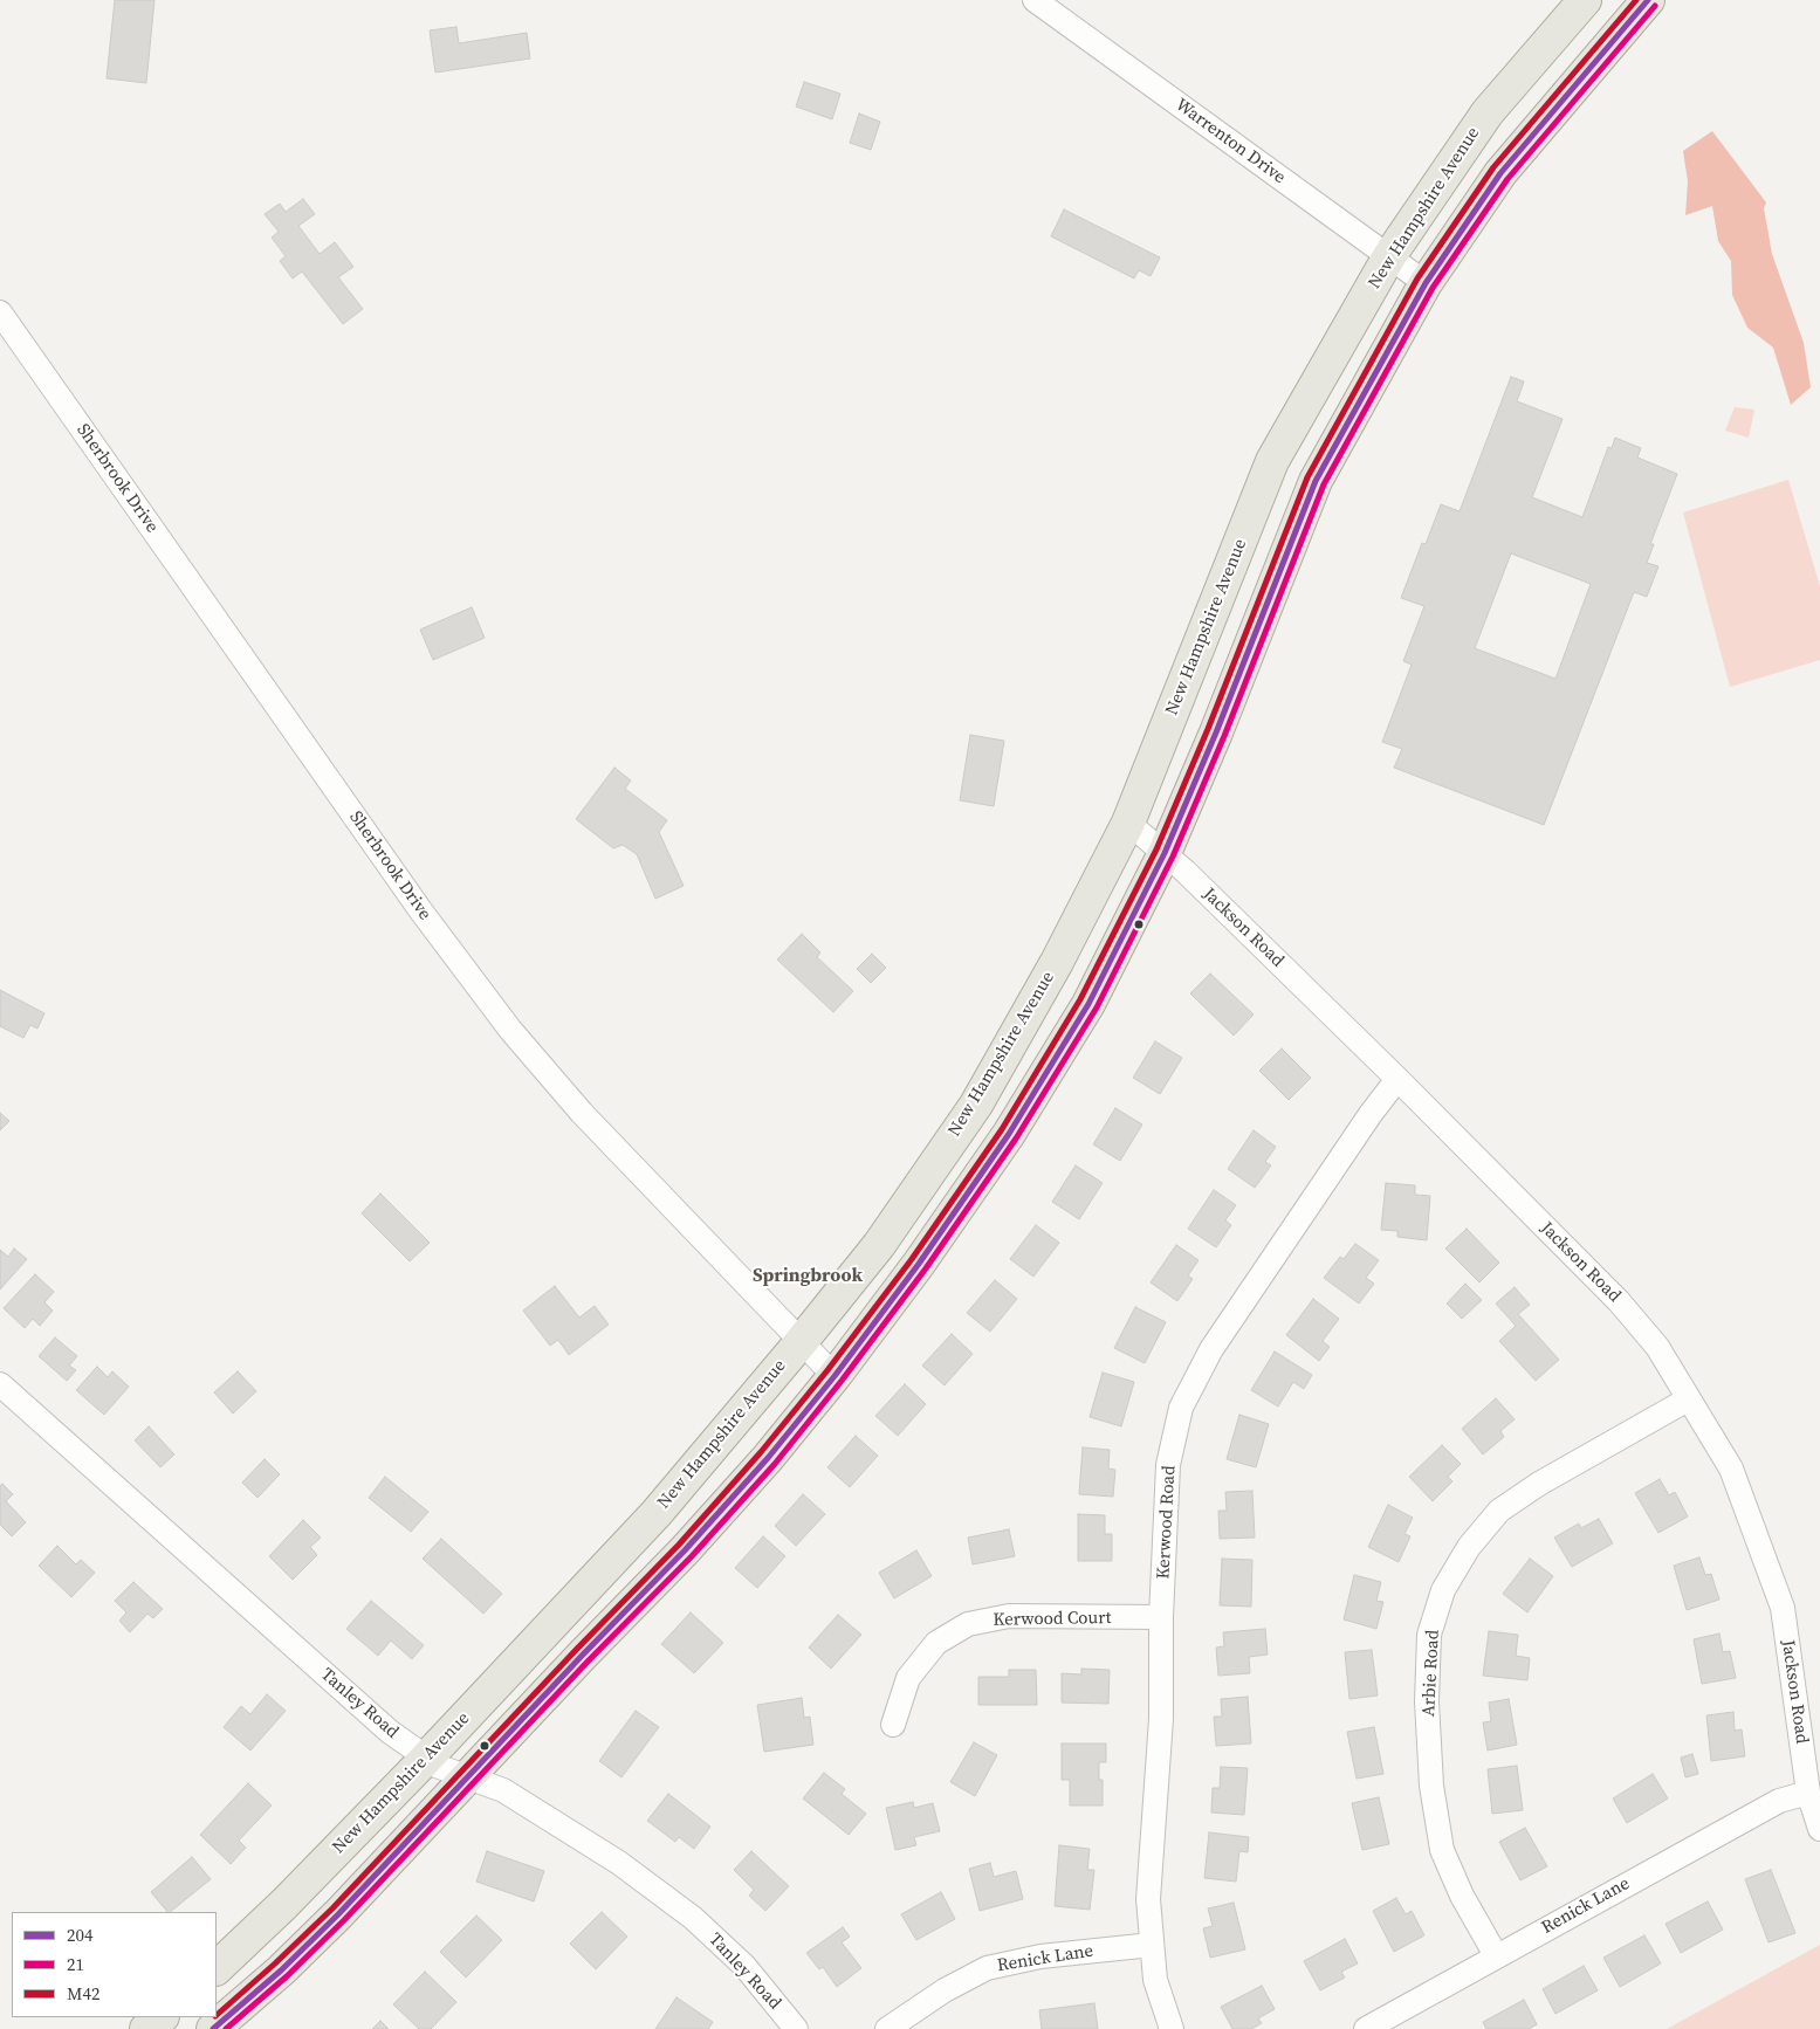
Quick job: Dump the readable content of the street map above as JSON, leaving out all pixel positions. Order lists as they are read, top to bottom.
{
  "streets": {
    "main road": ["New Hampshire Avenue"],
    "street": [
      "Warrenton Drive",
      "Sherbrook Drive",
      "Jackson Road",
      "Kerwood Road",
      "Kerwood Court",
      "Arbie Road",
      "Tanley Road",
      "Renick Lane"
    ]
  },
  "crossings": [
    ["Warrenton Drive", "New Hampshire Avenue"],
    ["New Hampshire Avenue", "Sherbrook Drive"],
    ["New Hampshire Avenue", "Jackson Road"],
    ["New Hampshire Avenue", "Tanley Road"],
    ["Jackson Road", "Kerwood Road"],
    ["Jackson Road", "Arbie Road"],
    ["Jackson Road", "Renick Lane"],
    ["Kerwood Road", "Kerwood Court"],
    ["Kerwood Road", "Renick Lane"],
    ["Arbie Road", "Renick Lane"]
  ],
  "districts": ["Springbrook"],
  "lines": ["transit line 204", "transit line M42", "transit line 21"],
  "legend": ["204", "21", "M42"]
}
